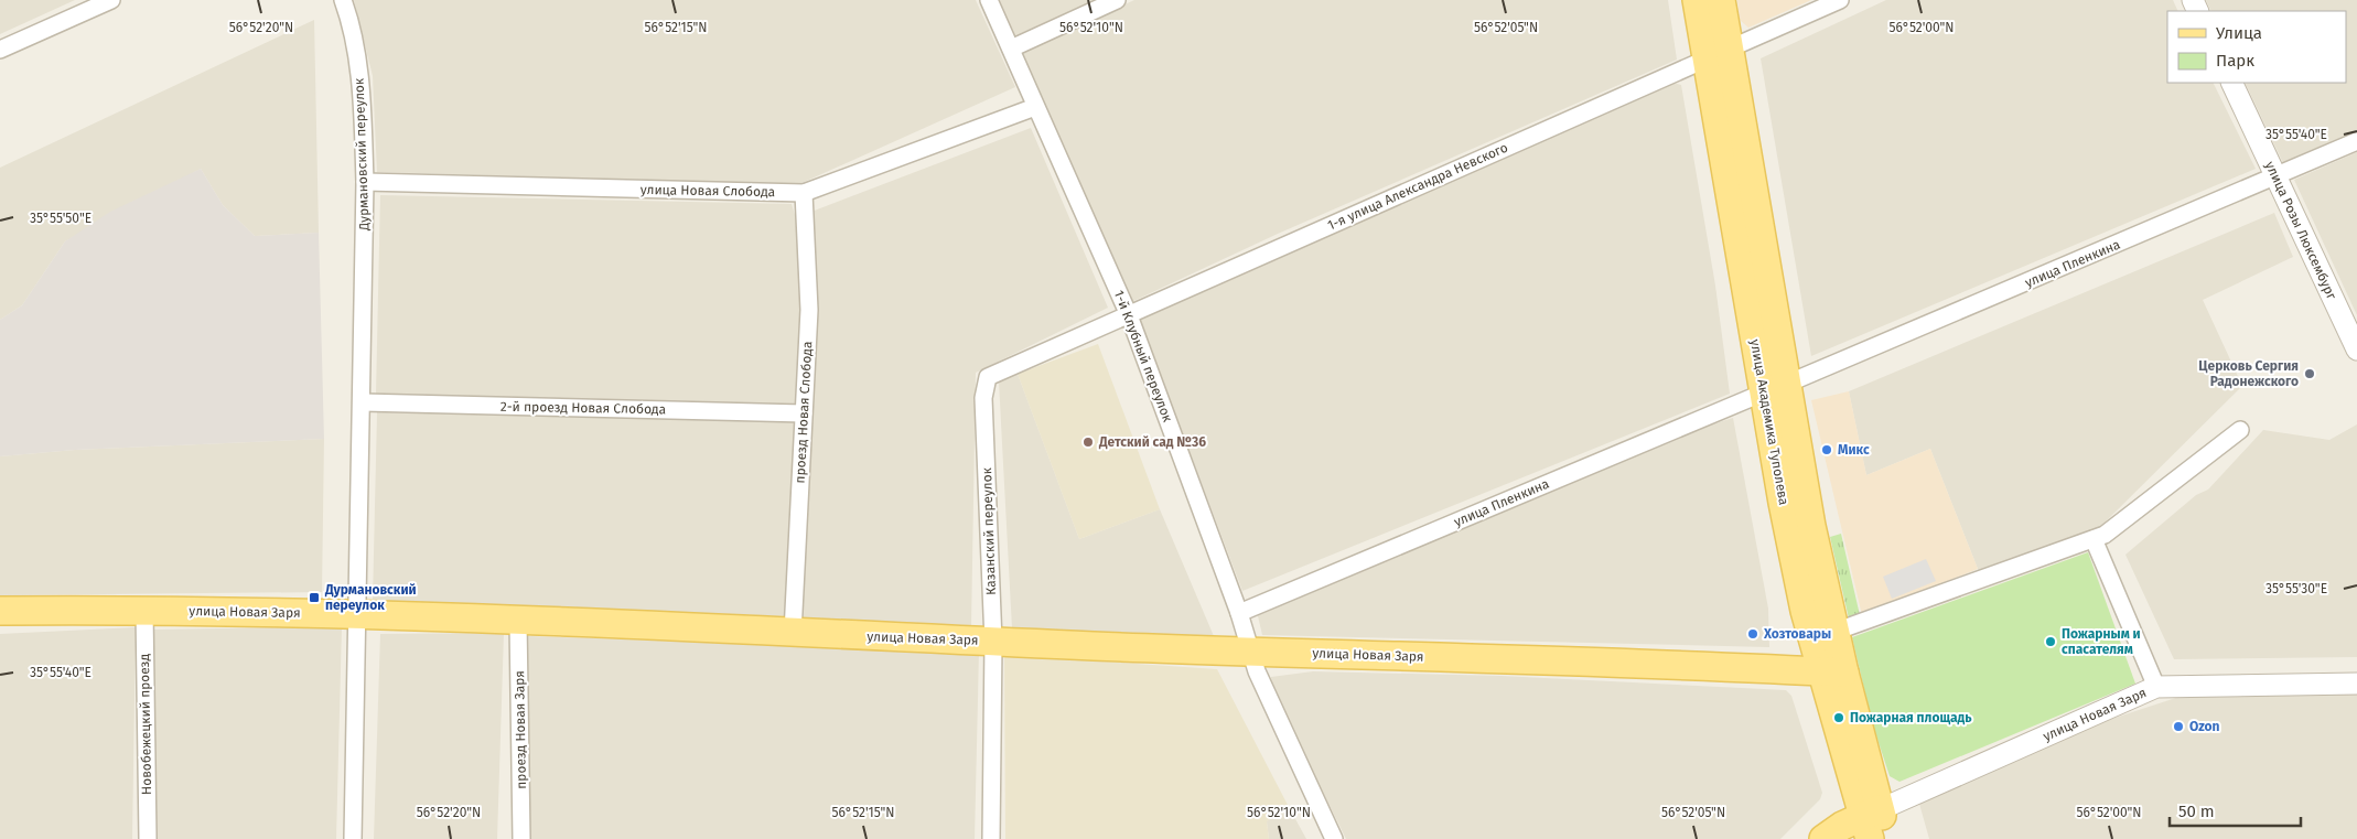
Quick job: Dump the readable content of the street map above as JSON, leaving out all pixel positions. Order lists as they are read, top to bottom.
{
  "streets": {
    "main road": ["улица Академика Туполева", "улица Новая Заря"],
    "street": [
      "Дурмановский переулок",
      "1-я улица Александра Невского",
      "улица Новая Слобода",
      "улица Розы Люксембург",
      "улица Пленкина",
      "1-й Клубный переулок",
      "2-й проезд Новая Слобода",
      "проезд Новая Слобода",
      "Казанский переулок",
      "Новобежецкий проезд",
      "проезд Новая Заря"
    ]
  },
  "crossings": [
    ["Дурмановский переулок", "улица Новая Слобода"],
    ["Дурмановский переулок", "2-й проезд Новая Слобода"],
    ["Дурмановский переулок", "улица Новая Заря"],
    ["1-я улица Александра Невского", "1-й Клубный переулок"],
    ["1-я улица Александра Невского", "улица Академика Туполева"],
    ["1-я улица Александра Невского", "Казанский переулок"],
    ["улица Новая Слобода", "1-й Клубный переулок"],
    ["улица Новая Слобода", "проезд Новая Слобода"],
    ["улица Розы Люксембург", "улица Пленкина"],
    ["улица Пленкина", "1-й Клубный переулок"],
    ["улица Пленкина", "улица Академика Туполева"],
    ["1-й Клубный переулок", "Казанский переулок"],
    ["1-й Клубный переулок", "улица Новая Заря"],
    ["2-й проезд Новая Слобода", "проезд Новая Слобода"],
    ["проезд Новая Слобода", "улица Новая Заря"],
    ["улица Академика Туполева", "улица Новая Заря"],
    ["Казанский переулок", "улица Новая Заря"],
    ["улица Новая Заря", "Новобежецкий проезд"],
    ["улица Новая Заря", "проезд Новая Заря"]
  ],
  "places": {
    "other": [
      "Церковь Сергия Радонежского",
      "Детский сад №36",
      "Микс",
      "Хозтовары",
      "Пожарным и спасателям",
      "Пожарная площадь",
      "Ozon"
    ],
    "transit": ["Дурмановский переулок"]
  },
  "legend": ["Улица", "Парк"],
  "scale_bar": "50 m",
  "coordinates": [
    "56°52'20\"N",
    "56°52'15\"N",
    "56°52'10\"N",
    "56°52'05\"N",
    "56°52'00\"N",
    "35°55'40\"E",
    "35°55'50\"E",
    "35°55'30\"E"
  ]
}
